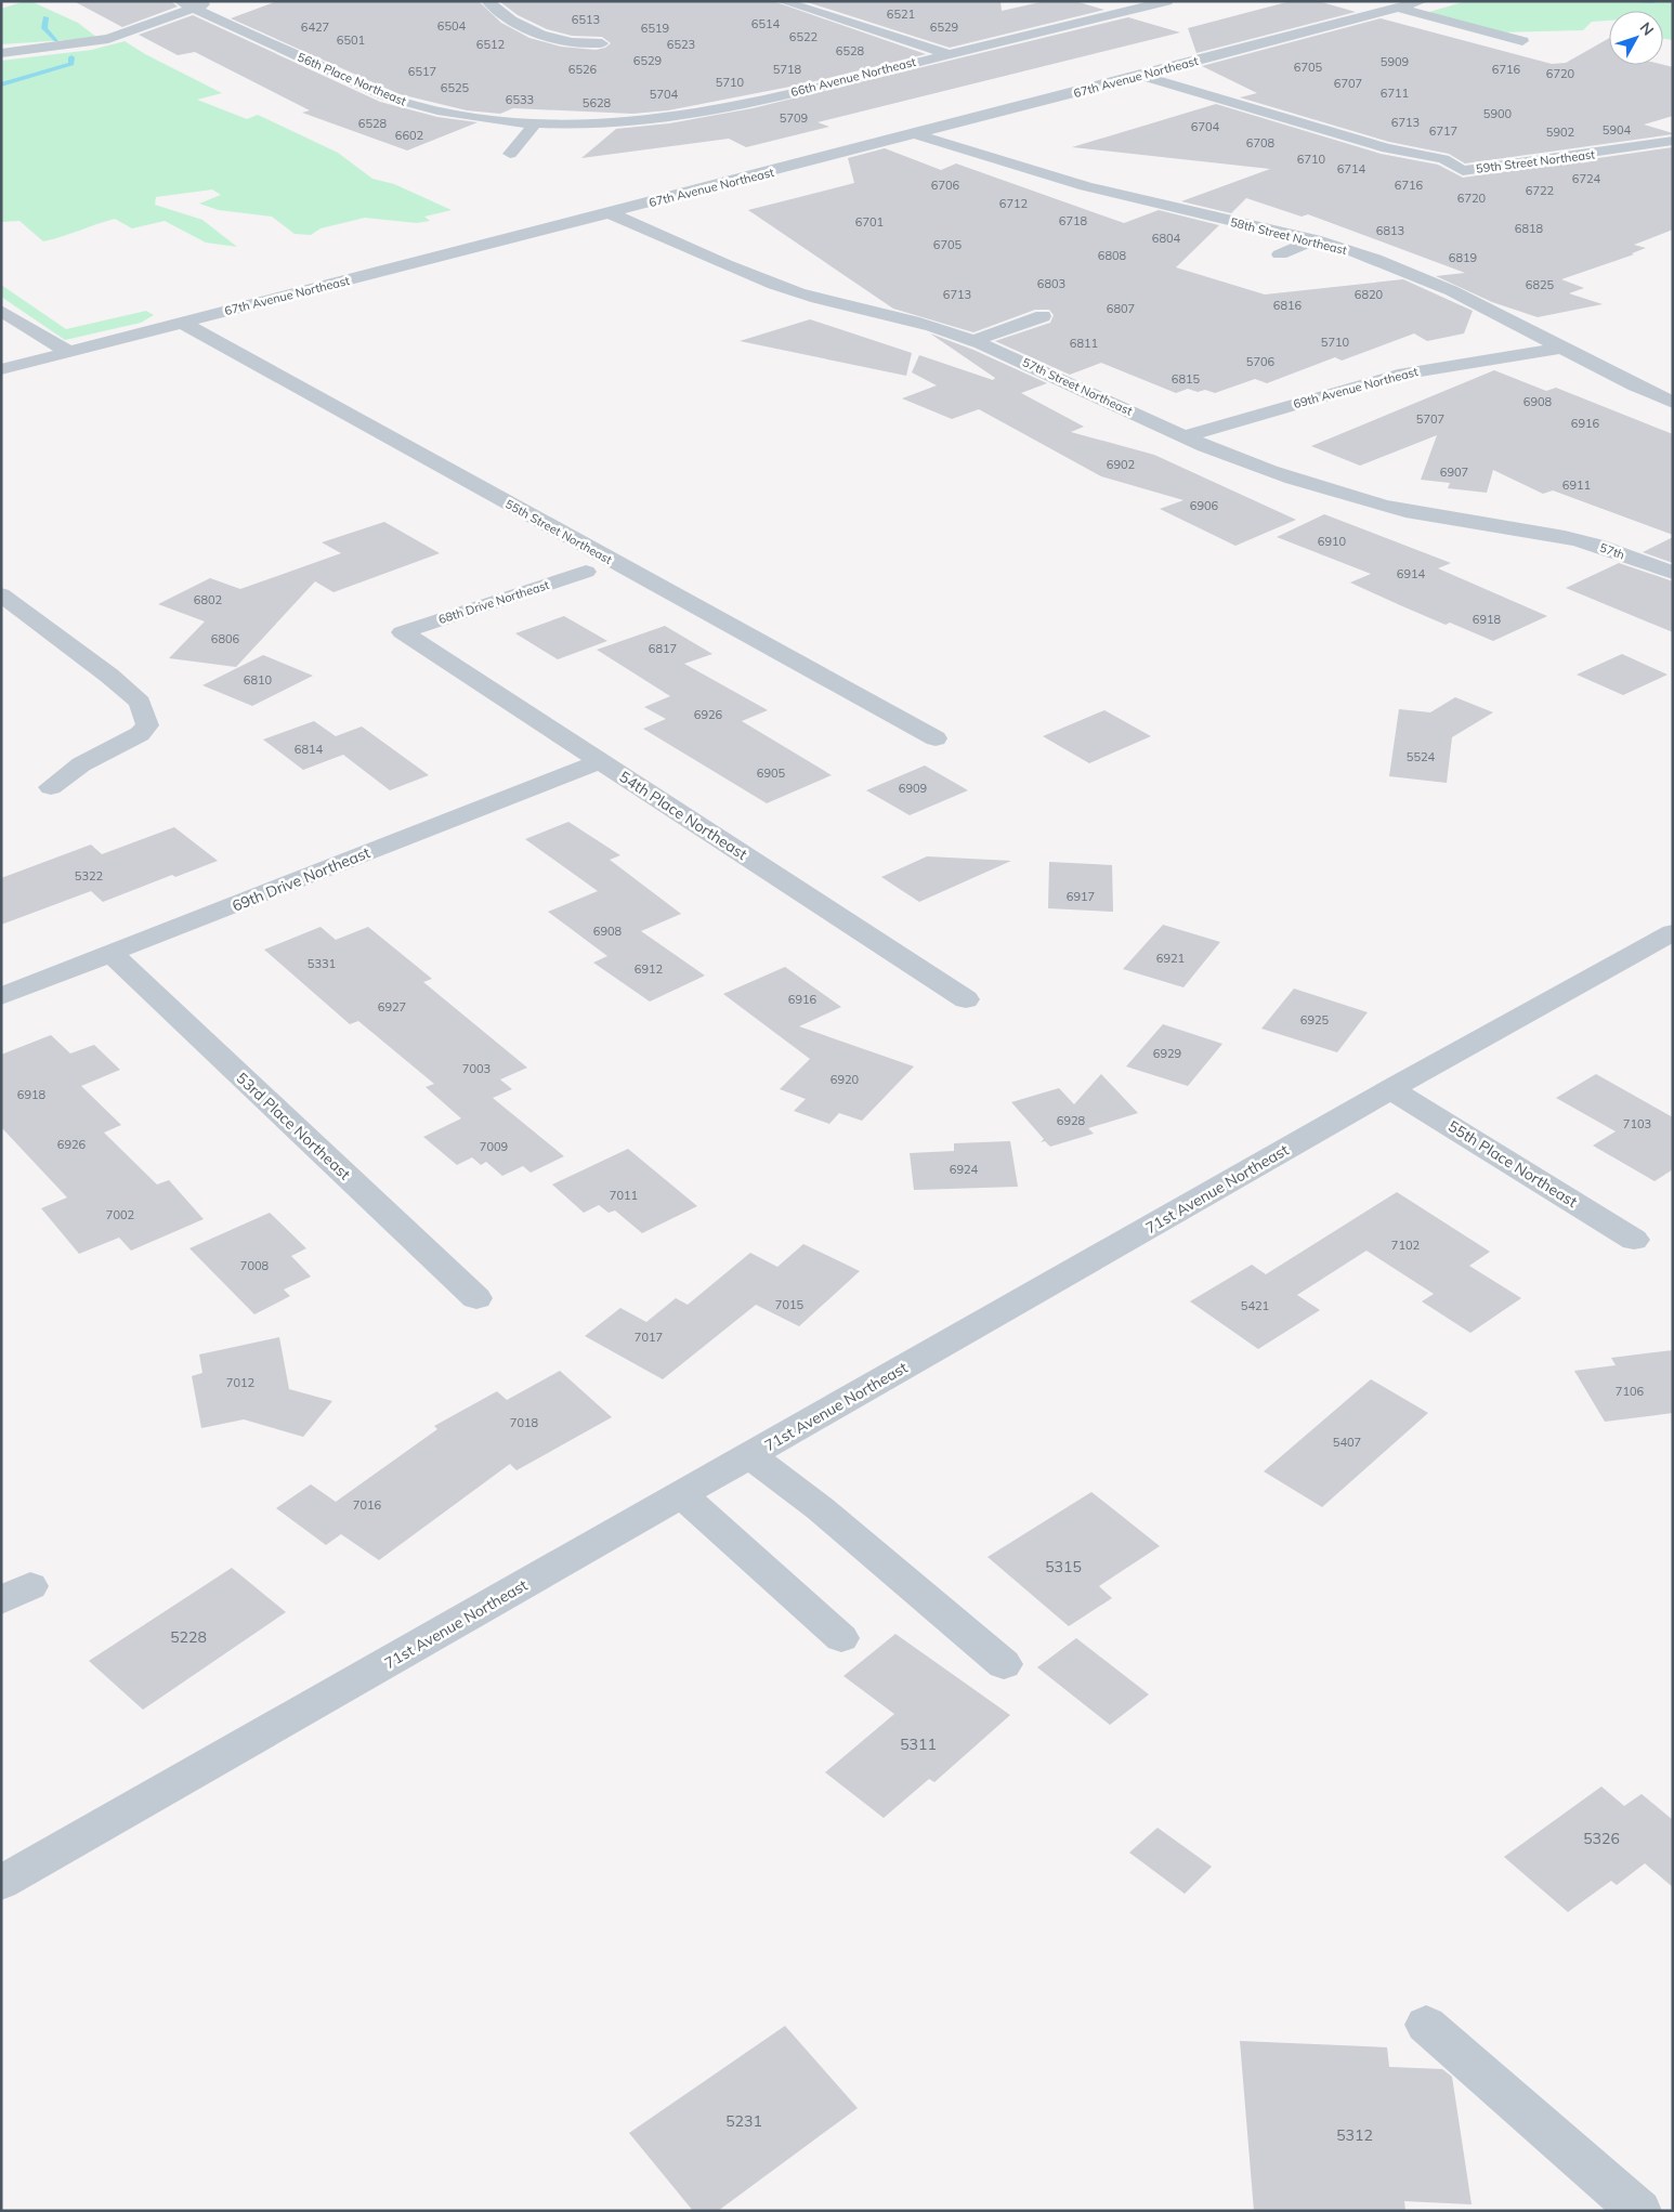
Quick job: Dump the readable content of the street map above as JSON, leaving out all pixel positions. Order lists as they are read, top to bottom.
{
  "streets": {
    "street": [
      "66th Avenue Northeast",
      "67th Avenue Northeast",
      "56th Place Northeast",
      "59th Street Northeast",
      "58th Street Northeast",
      "57th Street Northeast",
      "69th Avenue Northeast",
      "55th Street Northeast",
      "57th",
      "68th Drive Northeast",
      "54th Place Northeast",
      "69th Drive Northeast",
      "53rd Place Northeast",
      "55th Place Northeast",
      "71st Avenue Northeast"
    ]
  },
  "crossings": [
    ["66th Avenue Northeast", "56th Place Northeast"],
    ["67th Avenue Northeast", "59th Street Northeast"],
    ["67th Avenue Northeast", "58th Street Northeast"],
    ["67th Avenue Northeast", "57th Street Northeast"],
    ["67th Avenue Northeast", "55th Street Northeast"],
    ["58th Street Northeast", "69th Avenue Northeast"],
    ["57th Street Northeast", "69th Avenue Northeast"],
    ["57th Street Northeast", "57th"],
    ["68th Drive Northeast", "54th Place Northeast"],
    ["54th Place Northeast", "69th Drive Northeast"],
    ["69th Drive Northeast", "53rd Place Northeast"],
    ["55th Place Northeast", "71st Avenue Northeast"]
  ],
  "house_numbers": [
    "6521",
    "6513",
    "6514",
    "6504",
    "6427",
    "6529",
    "6519",
    "6522",
    "6501",
    "6512",
    "6523",
    "6528",
    "6529",
    "5909",
    "6705",
    "6526",
    "5718",
    "6716",
    "6517",
    "6720",
    "5710",
    "6707",
    "6525",
    "6711",
    "5704",
    "6533",
    "5628",
    "5900",
    "5709",
    "6713",
    "6528",
    "6704",
    "5904",
    "6717",
    "5902",
    "6602",
    "6708",
    "6710",
    "6714",
    "6724",
    "6706",
    "6716",
    "6722",
    "6720",
    "6712",
    "6718",
    "6701",
    "6818",
    "6813",
    "6804",
    "6705",
    "6808",
    "6819",
    "6803",
    "6825",
    "6713",
    "6820",
    "6816",
    "6807",
    "5710",
    "6811",
    "5706",
    "6815",
    "6908",
    "5707",
    "6916",
    "6902",
    "6907",
    "6911",
    "6906",
    "6910",
    "6914",
    "6802",
    "6918",
    "6806",
    "6817",
    "6810",
    "6926",
    "6814",
    "5524",
    "6905",
    "6909",
    "5322",
    "6917",
    "6908",
    "6921",
    "5331",
    "6912",
    "6916",
    "6927",
    "6925",
    "6929",
    "7003",
    "6920",
    "6918",
    "6928",
    "7103",
    "6926",
    "7009",
    "6924",
    "7011",
    "7002",
    "7102",
    "7008",
    "7015",
    "5421",
    "7017",
    "7012",
    "7106",
    "7018",
    "5407",
    "7016",
    "5315",
    "5228",
    "5311",
    "5326",
    "5231",
    "5312"
  ],
  "north": "top right"
}
